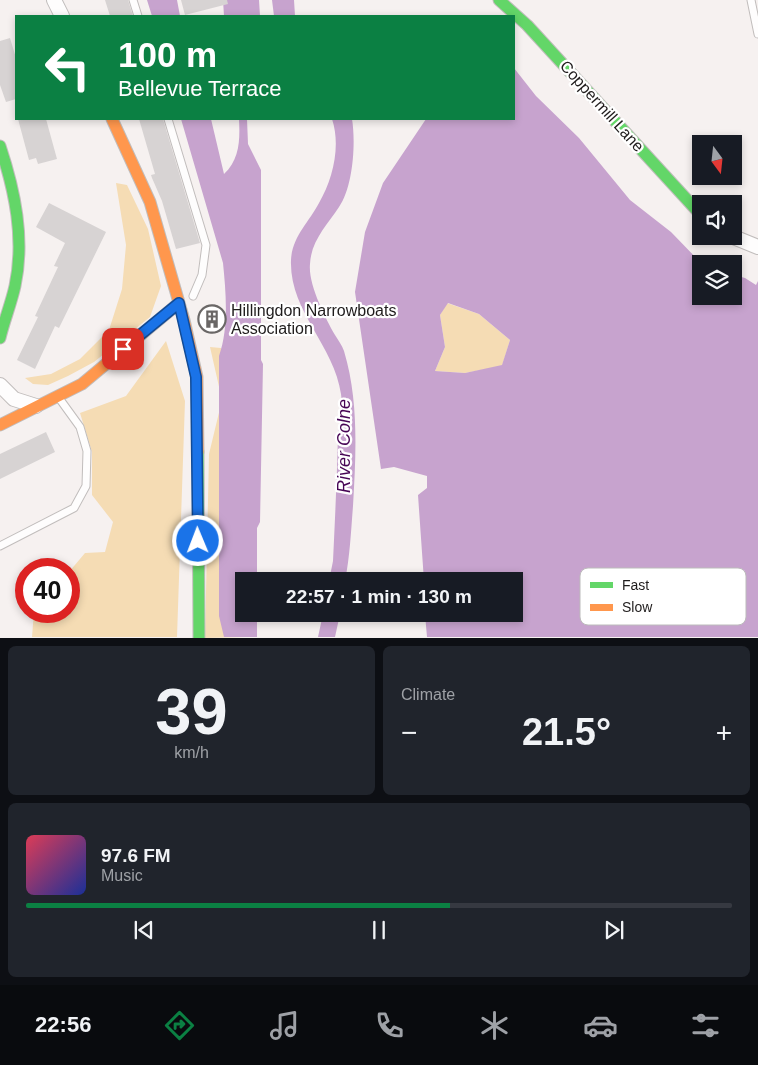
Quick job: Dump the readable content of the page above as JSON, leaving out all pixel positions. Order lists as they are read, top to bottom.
{
  "streets": {
    "street": ["Coppermill Lane"]
  },
  "water": ["River Colne"],
  "places": {
    "building": ["Hillingdon Narrowboats Association"]
  },
  "legend": ["Fast", "Slow"],
  "north": "bottom",
  "page": {
    "turn": ["100 m", "Bellevue Terrace"],
    "limit": "40",
    "trip": "22:57 · 1 min · 130 m",
    "tile": [
      ["39", "km/h"],
      "Climate"
    ],
    "heat": ["−", "21.5°", "+"],
    "song": ["97.6 FM", "Music"],
    "tabs": "22:56"
  }
}
